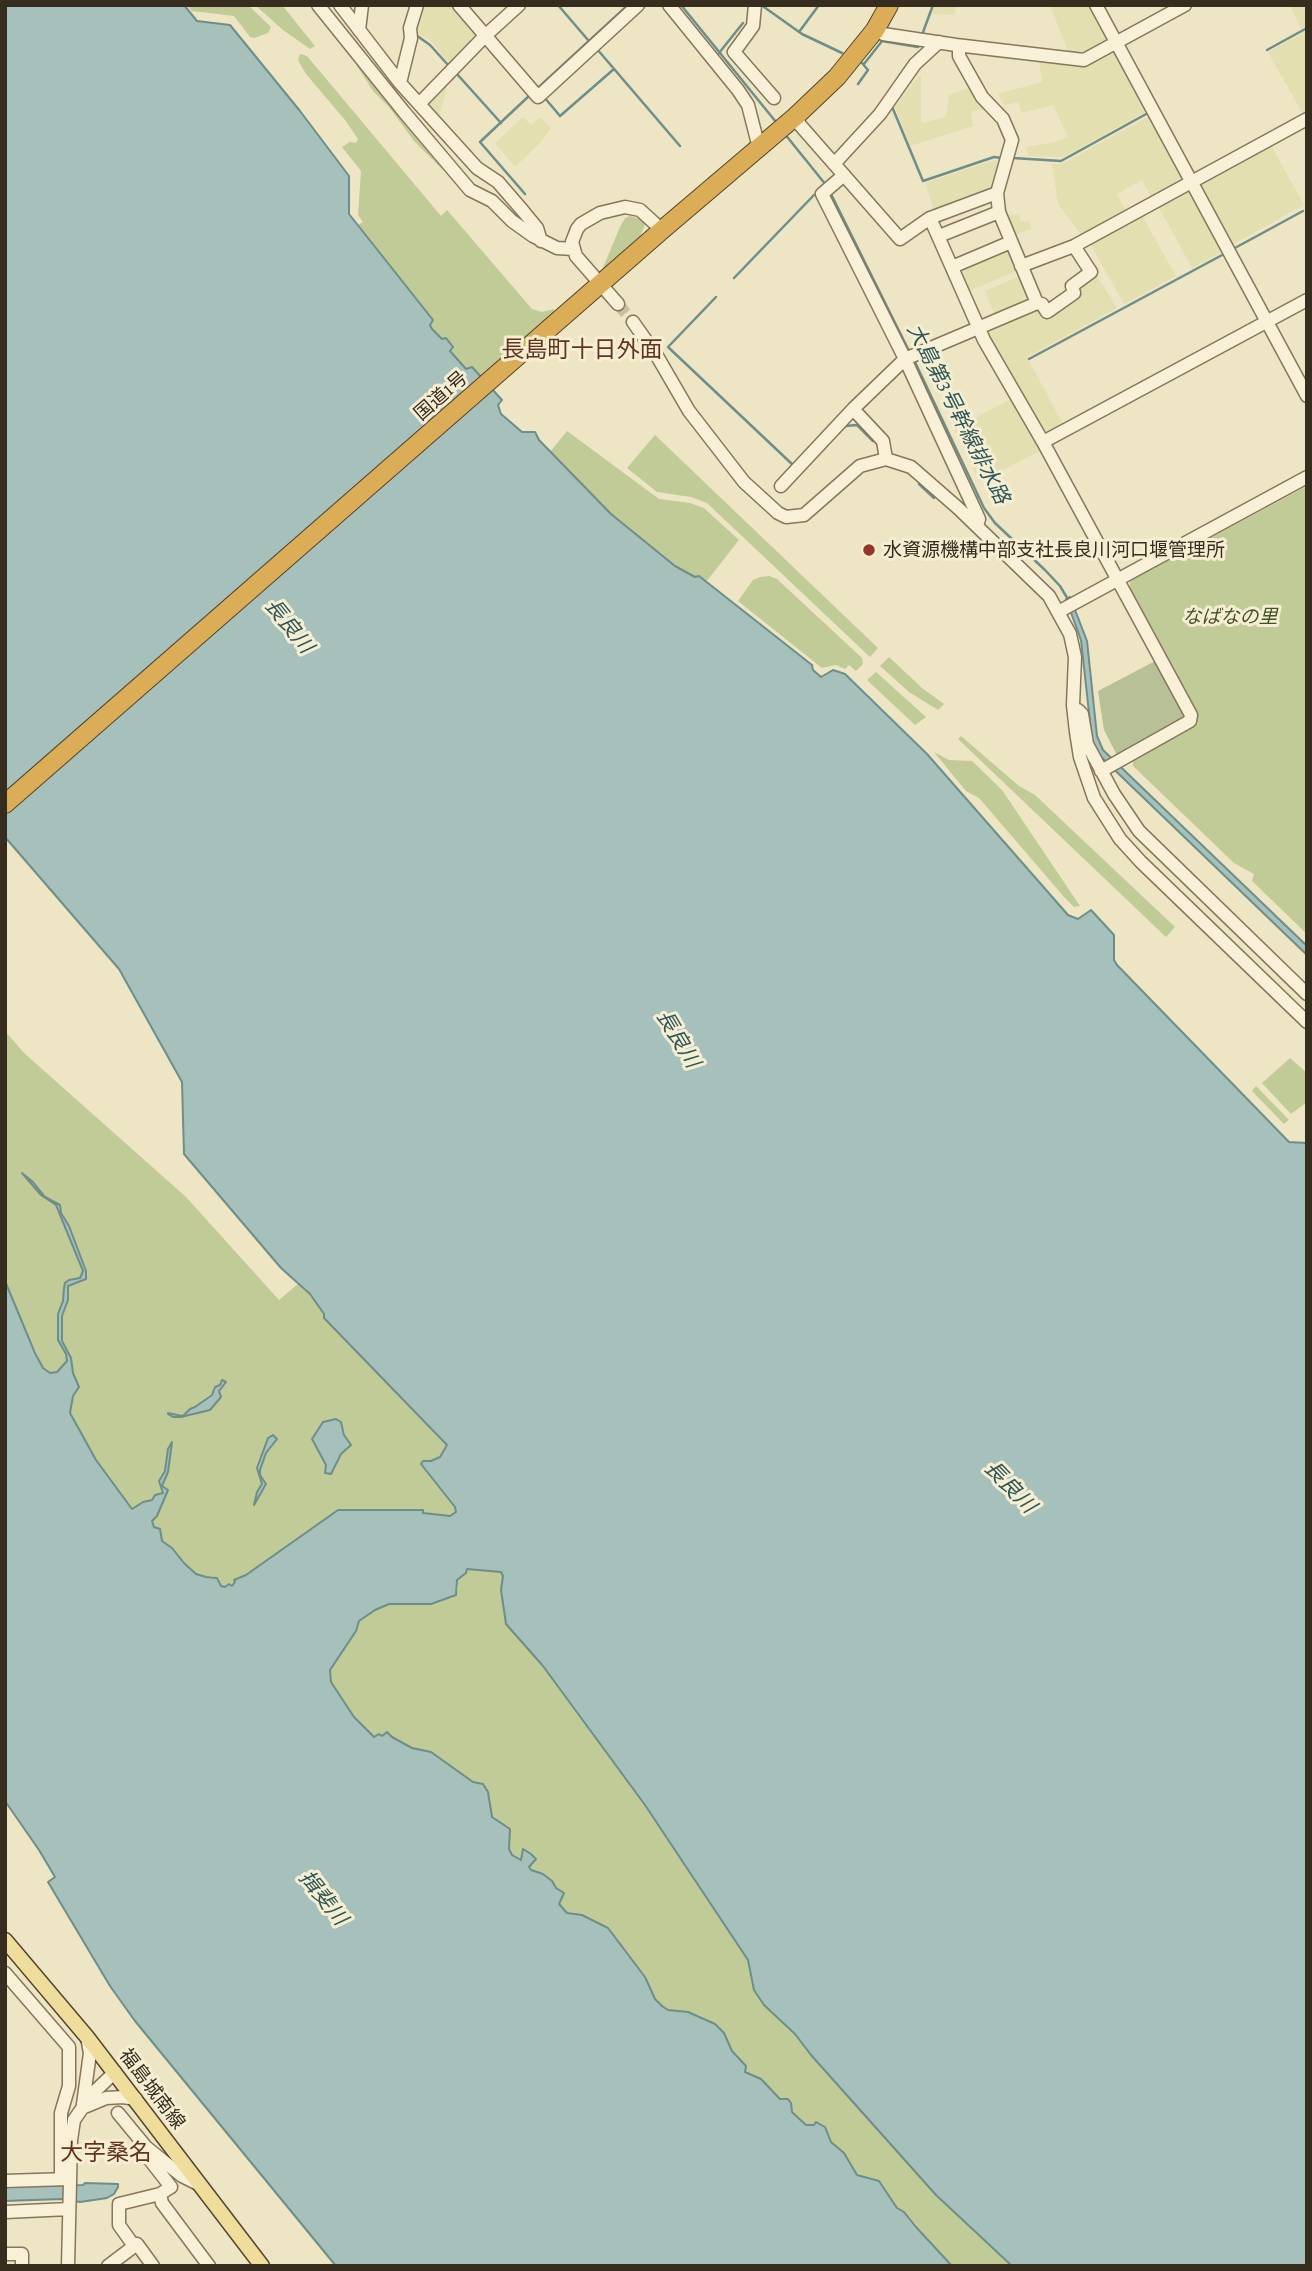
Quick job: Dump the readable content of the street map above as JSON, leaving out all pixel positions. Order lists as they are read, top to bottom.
{
  "streets": {
    "highway": ["国道1号"],
    "main road": ["福島城南線"]
  },
  "districts": ["長島町十日外面", "大字桑名"],
  "water": ["大島第3号幹線排水路", "長良川", "揖斐川"],
  "parks": ["なばなの里"],
  "places": ["水資源機構中部支社長良川河口堰管理所"]
}
